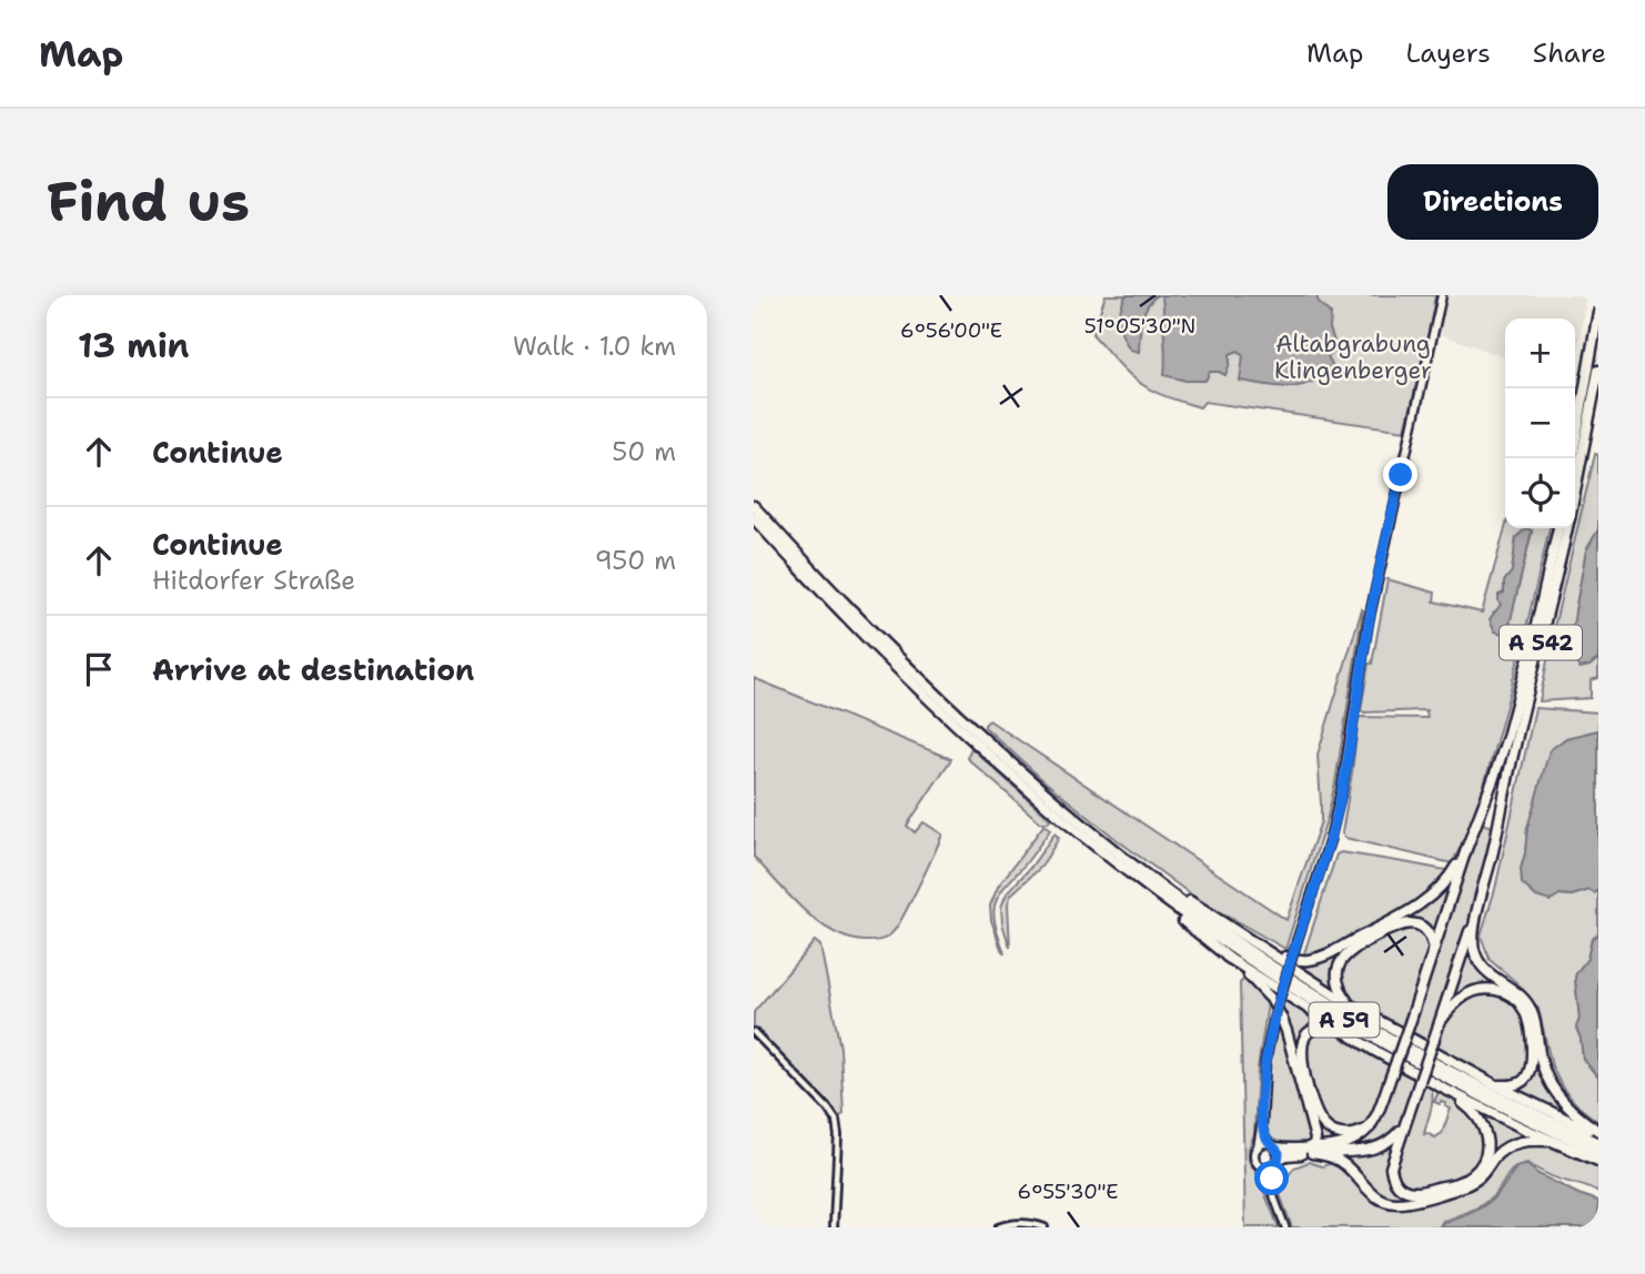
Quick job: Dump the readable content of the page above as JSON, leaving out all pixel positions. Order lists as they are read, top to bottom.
{
  "streets": {
    "highway": ["A 542", "A 59"]
  },
  "parks": ["Altabgrabung Klingenberger"],
  "page": {
    "header": "Map",
    "nav": ["Map", "Layers", "Share"],
    "buttons": "Directions",
    "title": "Find us",
    "heading": ["13 min", "Walk · 1.0 km"],
    "map_buttons": ["+", "−"],
    "list": [
      ["Continue", "50 m"],
      ["Continue", "Hitdorfer Straße", "950 m"],
      "Arrive at destination"
    ]
  },
  "coordinates": ["51°05'30\"N", "6°56'00\"E", "6°55'30\"E"]
}
